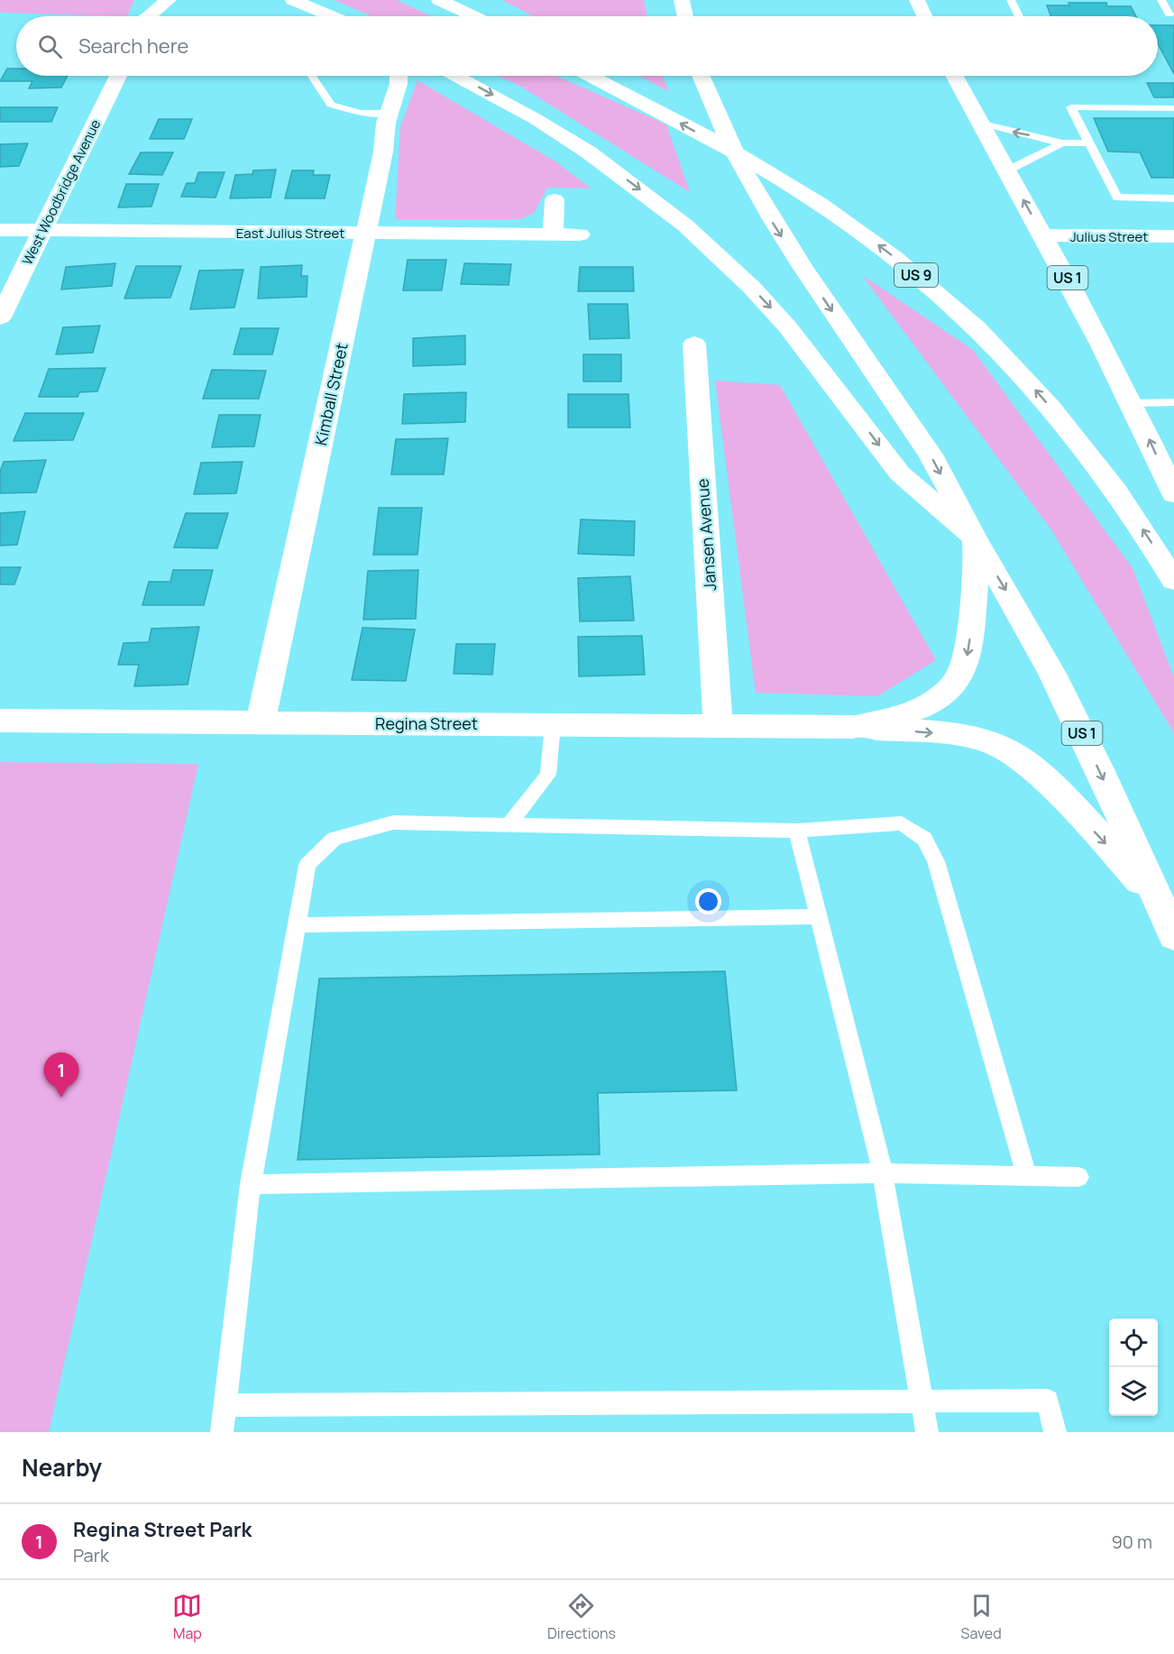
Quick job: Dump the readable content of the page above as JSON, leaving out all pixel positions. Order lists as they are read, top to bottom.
{
  "streets": {
    "main road": [
      "West Woodbridge Avenue",
      "East Julius Street",
      "Julius Street",
      "US 9",
      "US 1",
      "Kimball Street",
      "Jansen Avenue",
      "Regina Street"
    ]
  },
  "crossings": [
    ["West Woodbridge Avenue", "East Julius Street"],
    ["East Julius Street", "Kimball Street"],
    ["Julius Street", "US 1"],
    ["Kimball Street", "Regina Street"],
    ["Jansen Avenue", "Regina Street"]
  ],
  "page": {
    "search": "Search here",
    "pins": "1",
    "heading": "Nearby",
    "list": [
      {
        "mark": "1",
        "name": "Regina Street Park",
        "note": "Park",
        "value": "90 m"
      }
    ],
    "nav": ["Map", "Directions", "Saved"]
  }
}
